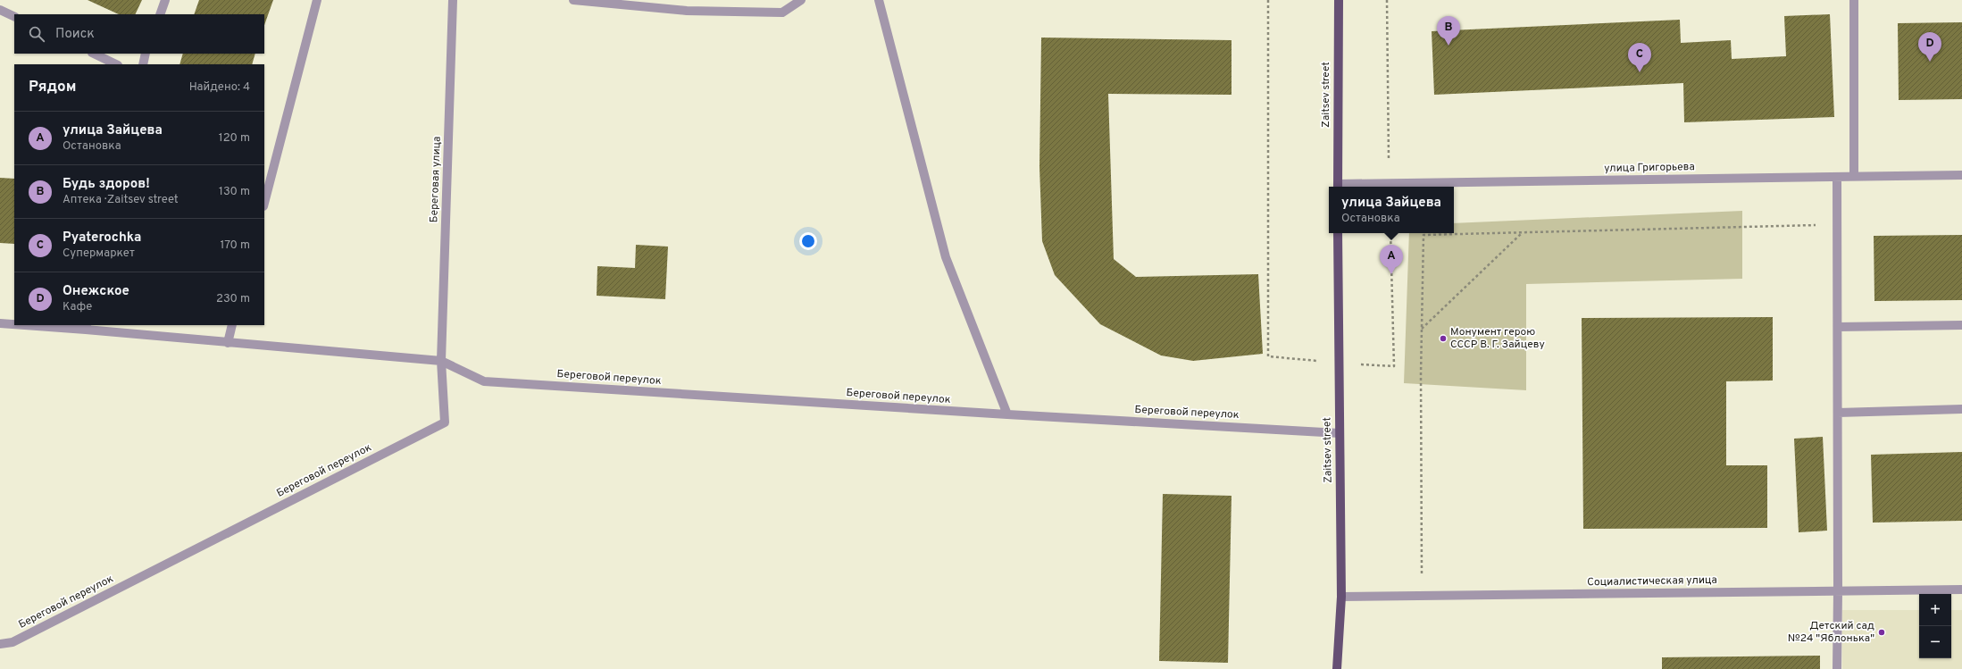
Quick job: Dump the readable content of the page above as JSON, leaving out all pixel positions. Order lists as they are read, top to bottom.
{
  "streets": {
    "main road": ["Zaitsev street"],
    "street": [
      "улица Григорьева",
      "Береговая улица",
      "Береговой переулок",
      "Социалистическая улица"
    ]
  },
  "crossings": [
    ["Zaitsev street", "улица Григорьева"],
    ["Zaitsev street", "Береговой переулок"],
    ["Zaitsev street", "Социалистическая улица"],
    ["Береговая улица", "Береговой переулок"]
  ],
  "places": ["Монумент герою СССР В. Г. Зайцеву", "Детский сад №24 \"Яблонька\""],
  "page": {
    "search": "Поиск",
    "pins": [
      "B",
      "D",
      "C",
      "A"
    ],
    "heading": ["Рядом", "Найдено: 4"],
    "list": [
      {
        "mark": "A",
        "name": "улица Зайцева",
        "note": "Остановка",
        "value": "120 m"
      },
      {
        "mark": "B",
        "name": "Будь здоров!",
        "note": "Аптека · Zaitsev street",
        "value": "130 m"
      },
      {
        "mark": "C",
        "name": "Pyaterochka",
        "note": "Супермаркет",
        "value": "170 m"
      },
      {
        "mark": "D",
        "name": "Онежское",
        "note": "Кафе",
        "value": "230 m"
      }
    ],
    "popup": ["улица Зайцева", "Остановка"],
    "map_buttons": ["+", "−"]
  }
}
